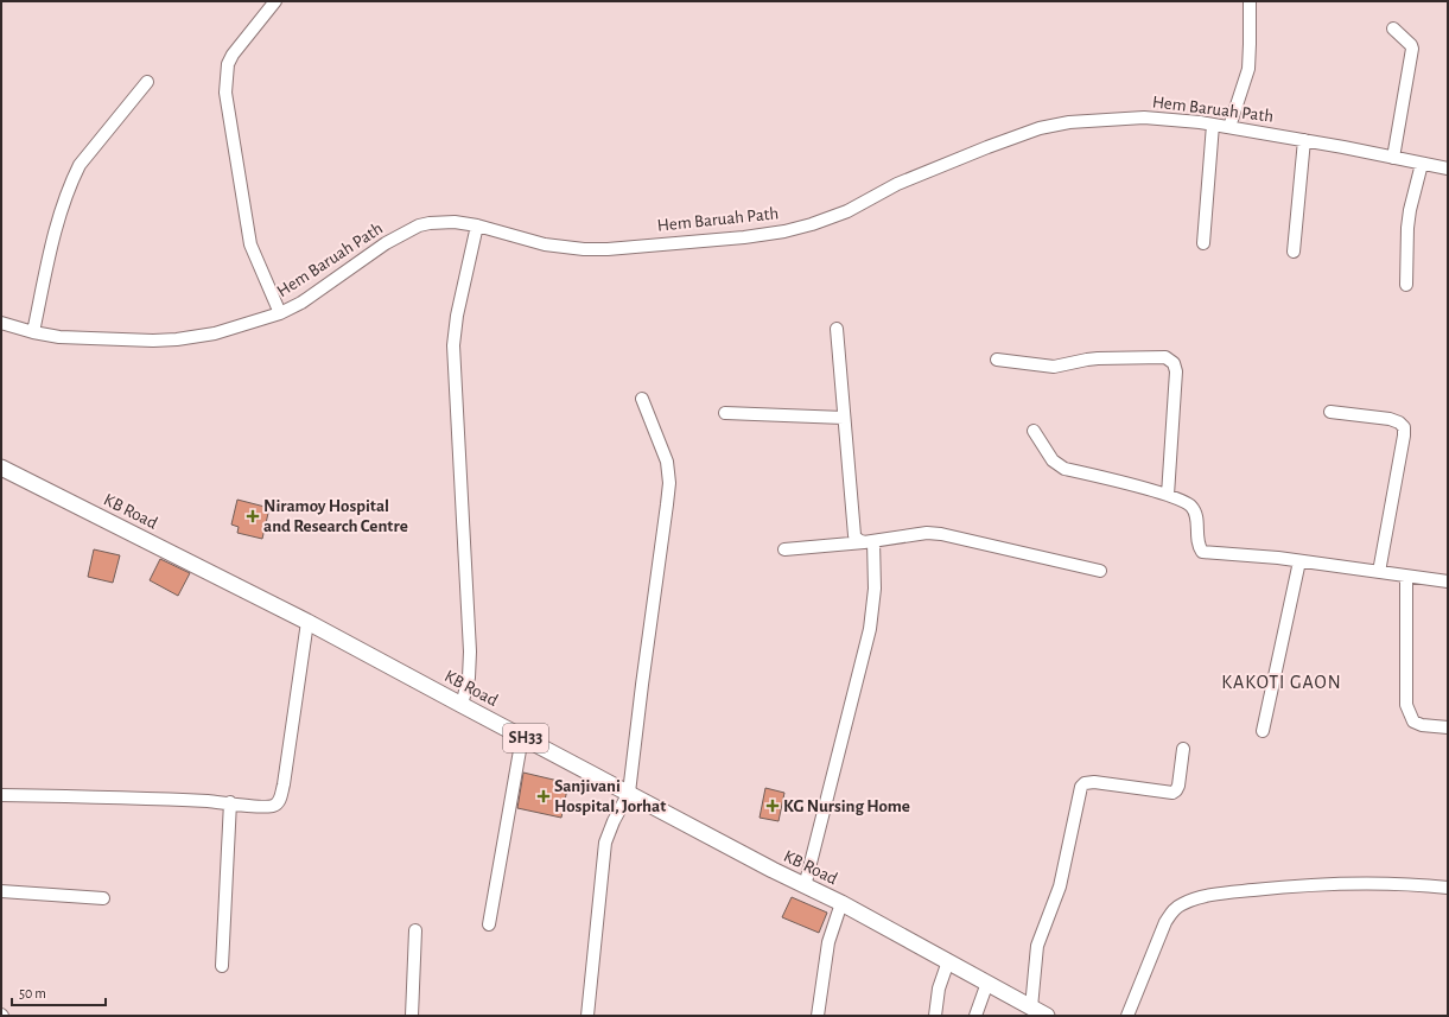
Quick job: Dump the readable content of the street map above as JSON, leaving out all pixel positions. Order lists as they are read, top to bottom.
{
  "streets": {
    "main road": ["KB Road", "SH33"],
    "street": ["Hem Baruah Path"]
  },
  "districts": ["KAKOTI GAON"],
  "places": {
    "health": ["Niramoy Hospital and Research Centre", "Sanjivani Hospital, Jorhat", "KG Nursing Home"]
  },
  "scale_bar": "50 m"
}
